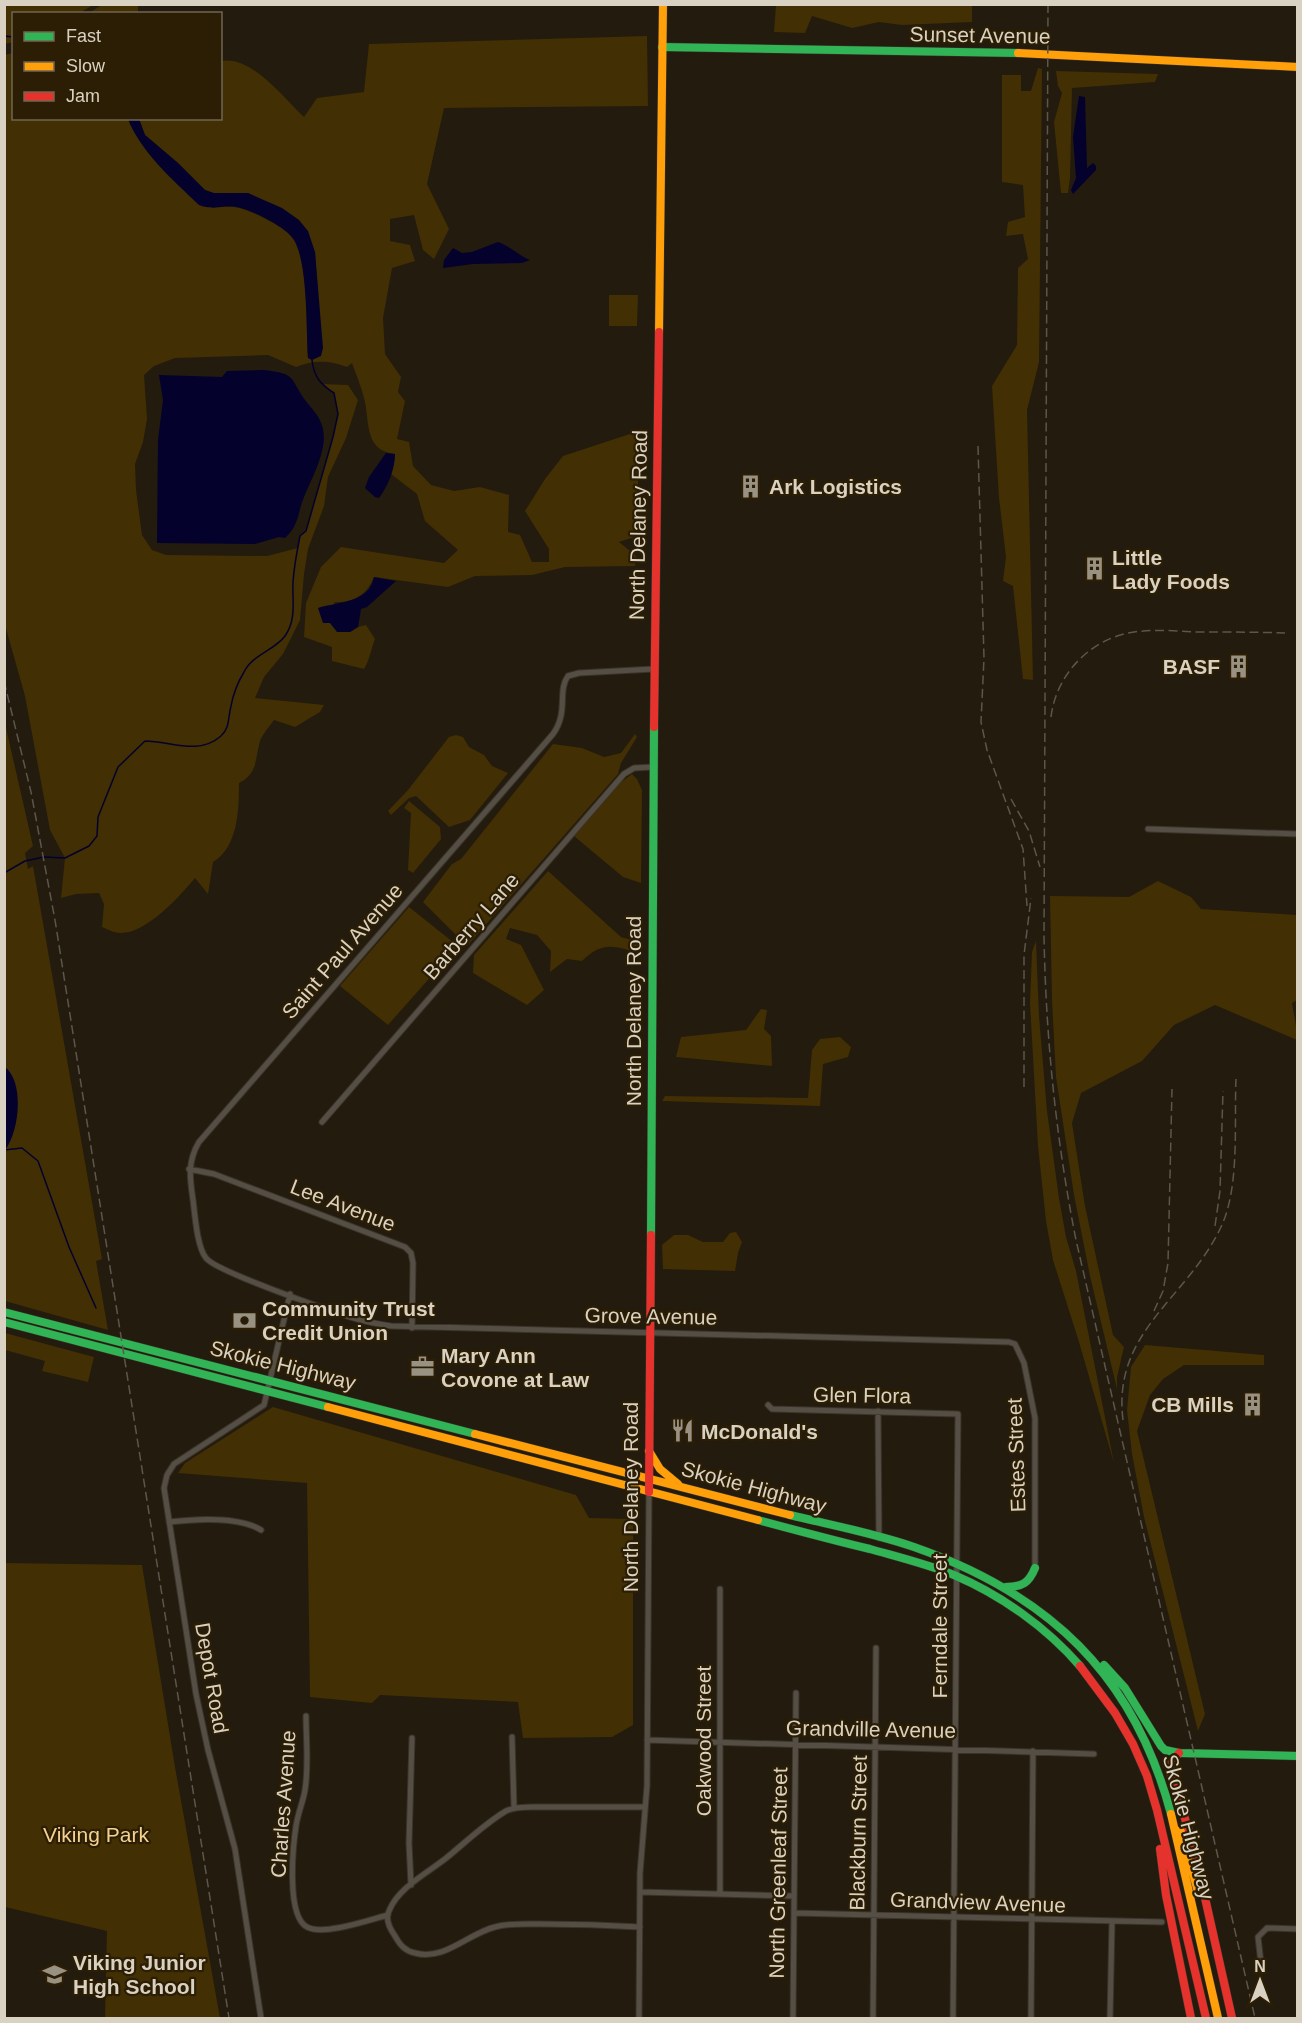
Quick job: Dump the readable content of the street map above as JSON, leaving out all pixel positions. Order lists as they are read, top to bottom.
{
  "streets": {
    "main road": ["Sunset Avenue", "North Delaney Road", "Skokie Highway"],
    "street": [
      "Barberry Lane",
      "Saint Paul Avenue",
      "Lee Avenue",
      "Grove Avenue",
      "Glen Flora",
      "Estes Street",
      "Ferndale Street",
      "Depot Road",
      "Grandville Avenue",
      "Oakwood Street",
      "Charles Avenue",
      "Blackburn Street",
      "North Greenleaf Street",
      "Grandview Avenue"
    ]
  },
  "crossings": [
    ["Sunset Avenue", "North Delaney Road"],
    ["North Delaney Road", "Barberry Lane"],
    ["North Delaney Road", "Saint Paul Avenue"],
    ["North Delaney Road", "Grove Avenue"],
    ["North Delaney Road", "Skokie Highway"],
    ["North Delaney Road", "Grandville Avenue"],
    ["Saint Paul Avenue", "Lee Avenue"],
    ["Lee Avenue", "Grove Avenue"],
    ["Grove Avenue", "Estes Street"],
    ["Skokie Highway", "Ferndale Street"],
    ["Skokie Highway", "Depot Road"],
    ["Glen Flora", "Ferndale Street"],
    ["Ferndale Street", "Grandville Avenue"],
    ["Ferndale Street", "Grandview Avenue"],
    ["Grandville Avenue", "Oakwood Street"],
    ["Grandville Avenue", "Blackburn Street"],
    ["Grandville Avenue", "North Greenleaf Street"],
    ["Blackburn Street", "Grandview Avenue"],
    ["North Greenleaf Street", "Grandview Avenue"]
  ],
  "parks": ["Viking Park"],
  "places": {
    "building": [
      "Ark Logistics",
      "Little Lady Foods",
      "BASF",
      "CB Mills"
    ],
    "bank": ["Community Trust Credit Union"],
    "office": ["Mary Ann Covone at Law"],
    "restaurant": ["McDonald's"],
    "school or university": ["Viking Junior High School"]
  },
  "legend": ["Fast", "Slow", "Jam"],
  "north": "top"
}
